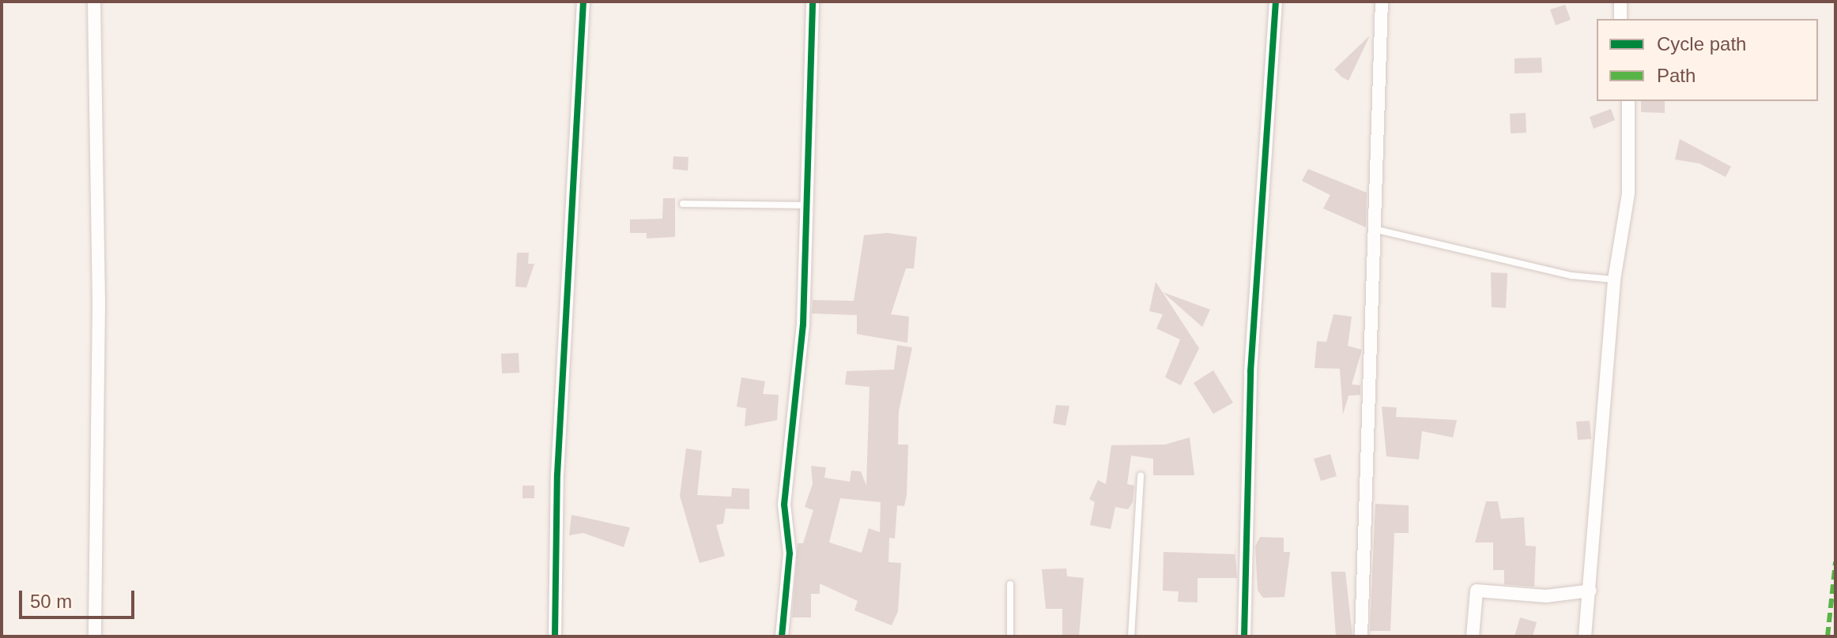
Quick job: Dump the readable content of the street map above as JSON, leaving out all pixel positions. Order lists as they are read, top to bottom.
{
  "legend": ["Cycle path", "Path"],
  "scale_bar": "50 m"
}
